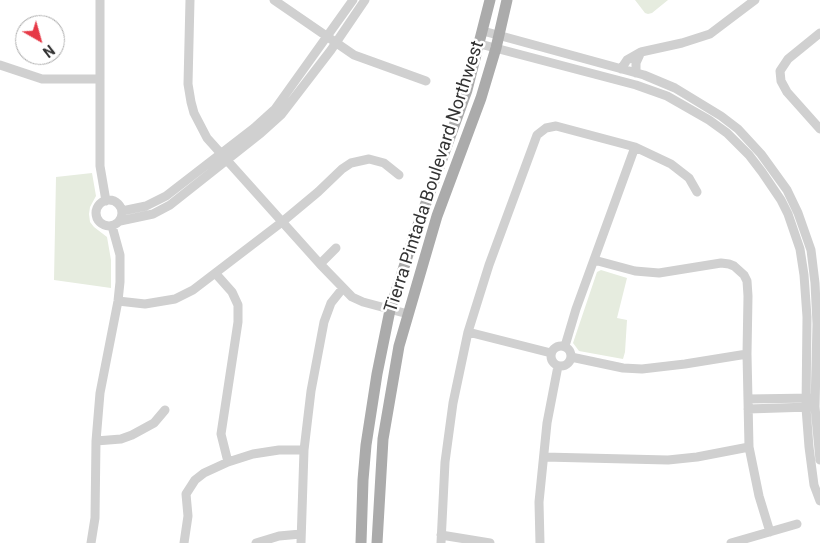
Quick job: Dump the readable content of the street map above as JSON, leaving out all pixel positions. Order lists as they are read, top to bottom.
{
  "streets": {
    "main road": ["Tierra Pintada Boulevard Northwest"]
  },
  "north": "bottom right"
}
